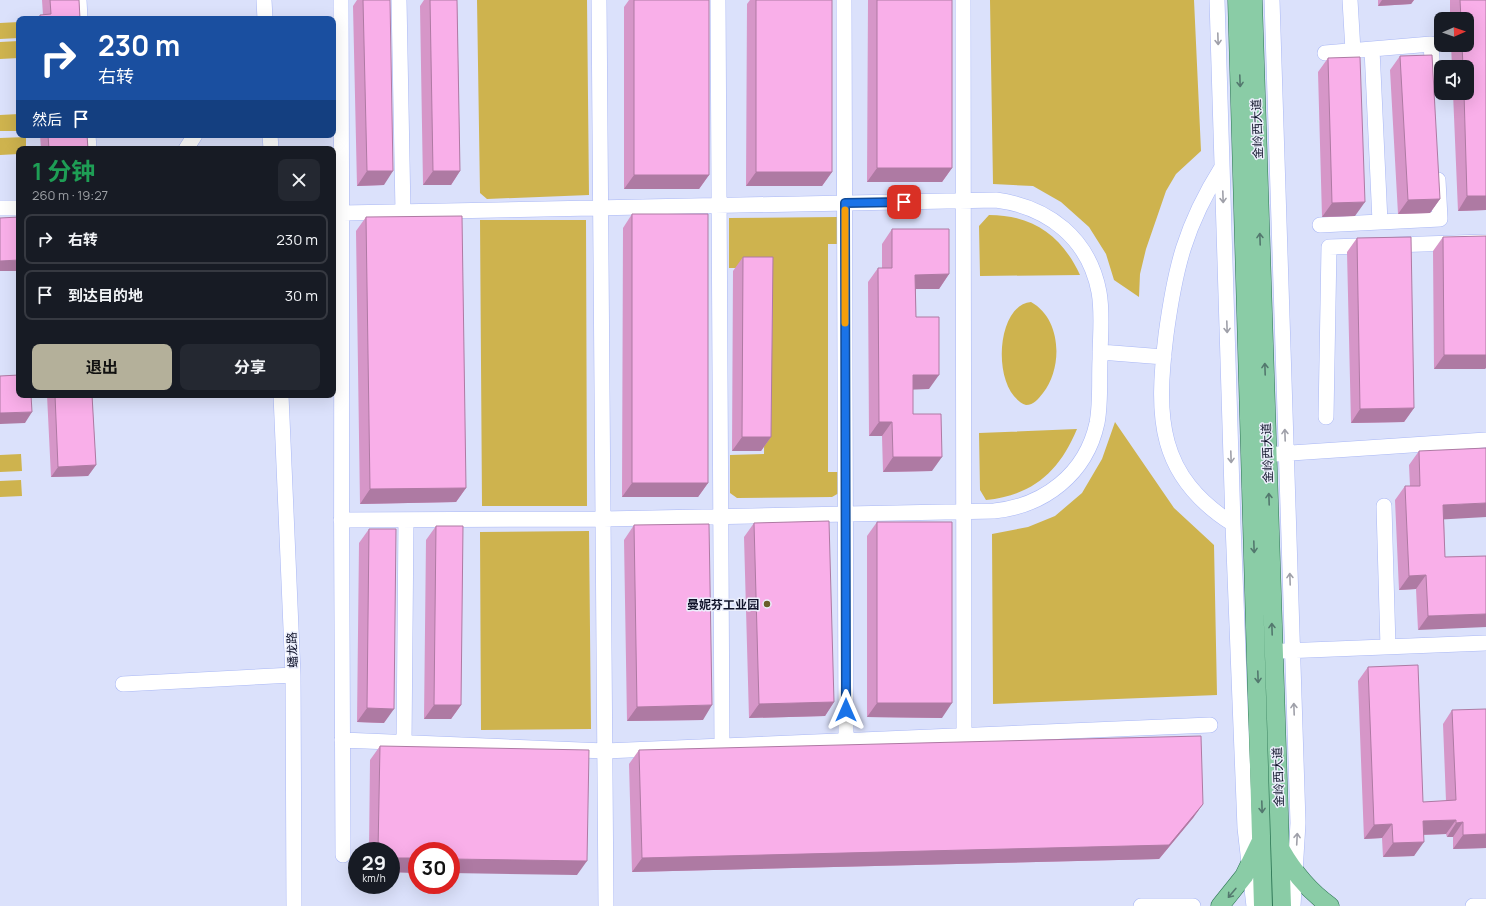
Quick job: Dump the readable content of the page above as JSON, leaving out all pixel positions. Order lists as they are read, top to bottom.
{
  "streets": {
    "main road": ["金岭西大道"],
    "street": ["蟠龙路"]
  },
  "places": ["曼妮芬工业园"],
  "north": "right",
  "page": {
    "turn": ["230 m", "右转"],
    "then": "然后",
    "heading": ["1 分钟", "260 m · 19:27"],
    "list": [
      {
        "name": "右转",
        "value": "230 m"
      },
      {
        "name": "到达目的地",
        "value": "30 m"
      }
    ],
    "buttons": ["退出", "分享"],
    "speed": "29 km/h",
    "limit": "30"
  }
}
